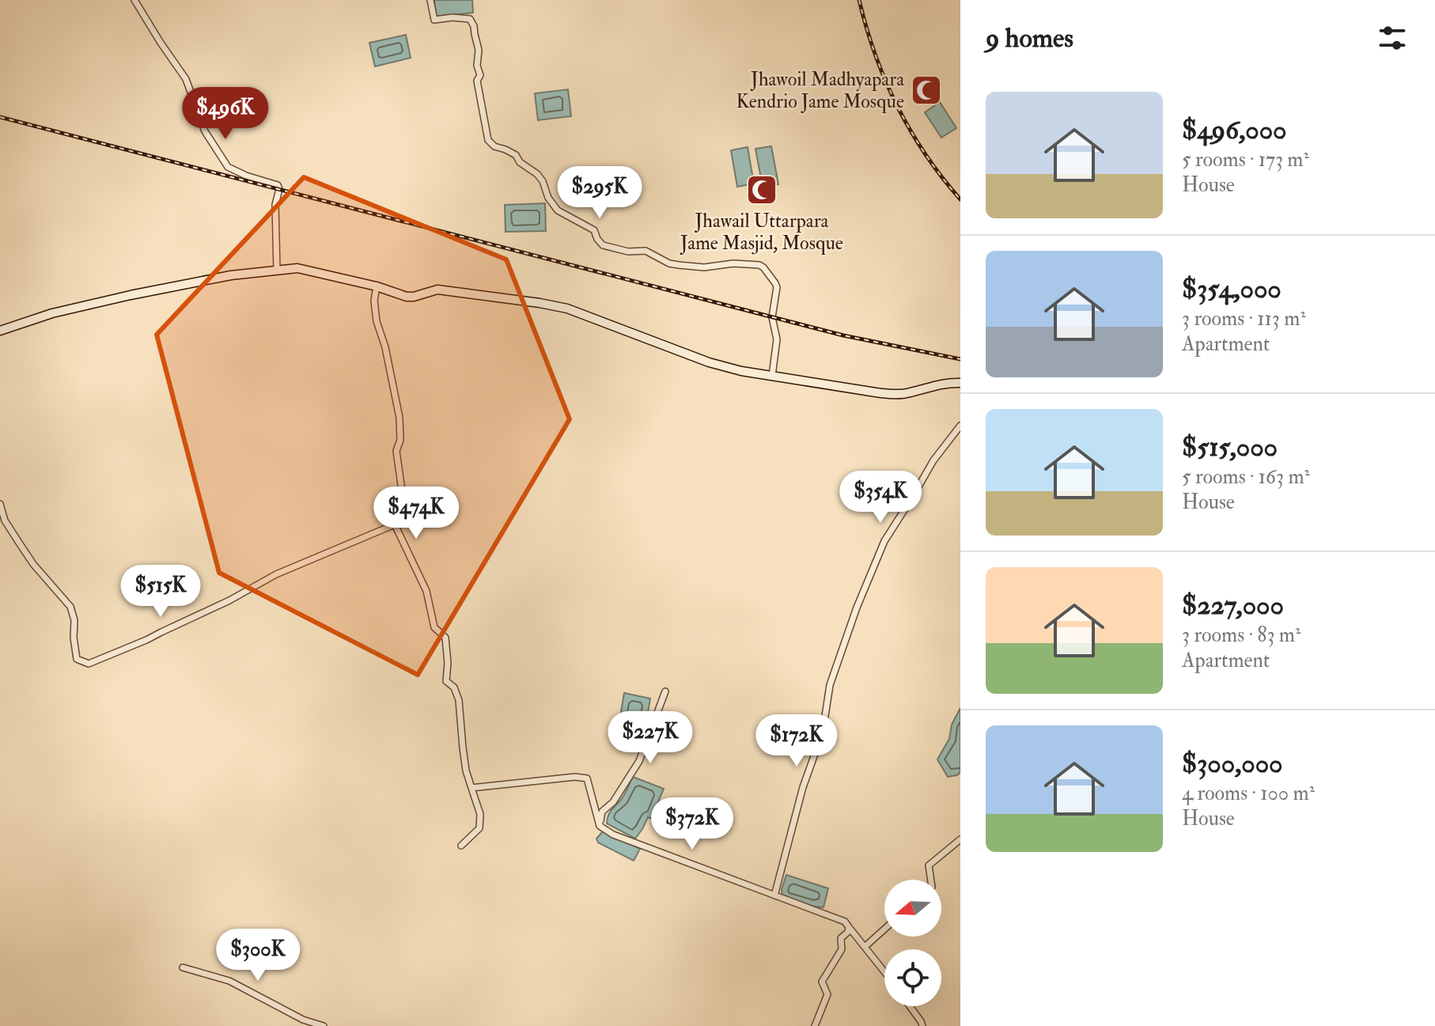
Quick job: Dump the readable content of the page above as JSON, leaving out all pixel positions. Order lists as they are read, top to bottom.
{
  "places": {
    "mosque": ["Jhawoil Madhyapara Kendrio Jame Mosque", "Jhawail Uttarpara Jame Masjid, Mosque"]
  },
  "north": "left",
  "page": {
    "heading": "9 homes",
    "list": [
      {
        "name": "$496,000",
        "note": "5 rooms · 173 m² · House"
      },
      {
        "name": "$354,000",
        "note": "3 rooms · 113 m² · Apartment"
      },
      {
        "name": "$515,000",
        "note": "5 rooms · 163 m² · House"
      },
      {
        "name": "$227,000",
        "note": "3 rooms · 83 m² · Apartment"
      },
      {
        "name": "$300,000",
        "note": "4 rooms · 100 m² · House"
      }
    ],
    "price": [
      "$496K",
      "$295K",
      "$354K",
      "$474K",
      "$515K",
      "$227K",
      "$172K",
      "$372K",
      "$300K"
    ]
  }
}
